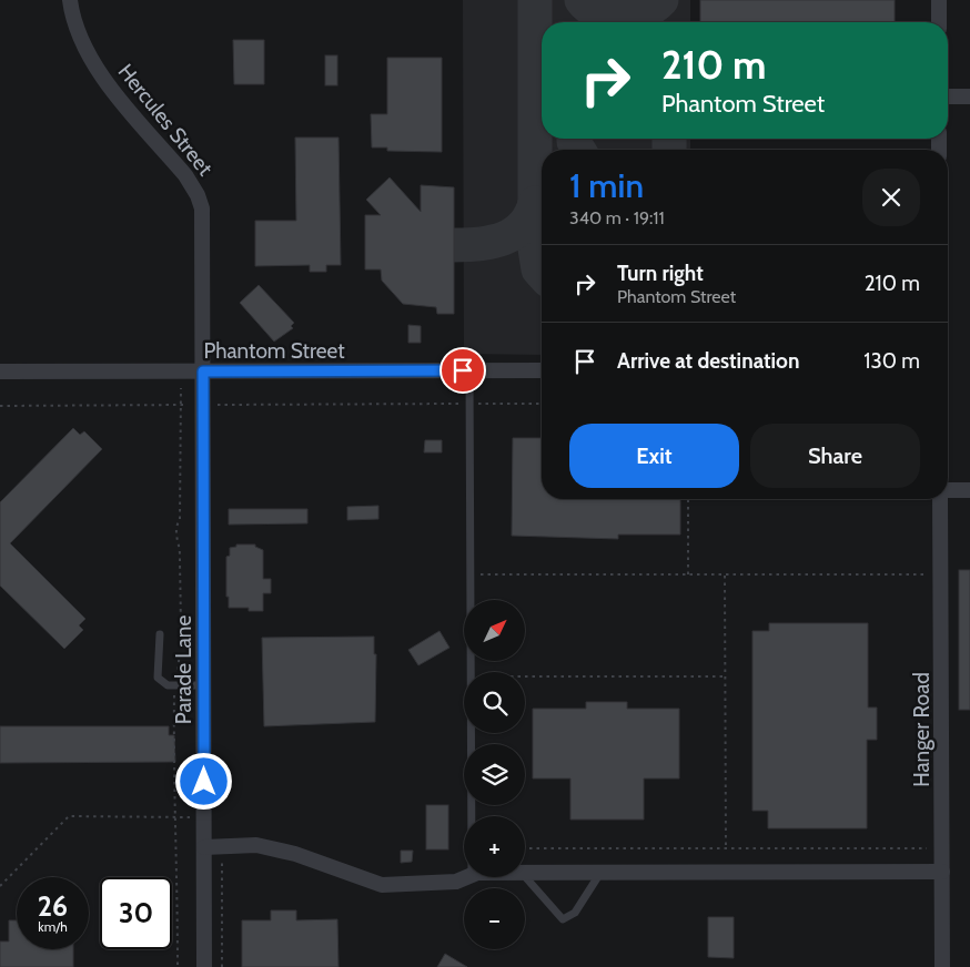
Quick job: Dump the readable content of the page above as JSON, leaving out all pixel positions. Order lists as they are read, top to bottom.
{
  "streets": {
    "street": [
      "Hercules Street",
      "Phantom Street",
      "Parade Lane",
      "Hanger Road"
    ]
  },
  "crossings": [
    ["Hercules Street", "Phantom Street"],
    ["Hercules Street", "Parade Lane"],
    ["Phantom Street", "Parade Lane"]
  ],
  "north": "top right",
  "page": {
    "turn": ["210 m", "Phantom Street"],
    "heading": ["1 min", "340 m · 19:11"],
    "list": [
      {
        "name": "Turn right",
        "note": "Phantom Street",
        "value": "210 m"
      },
      {
        "name": "Arrive at destination",
        "value": "130 m"
      }
    ],
    "buttons": ["Exit", "Share"],
    "map_buttons": ["+", "−"],
    "speed": "26 km/h",
    "limit": "30"
  }
}
